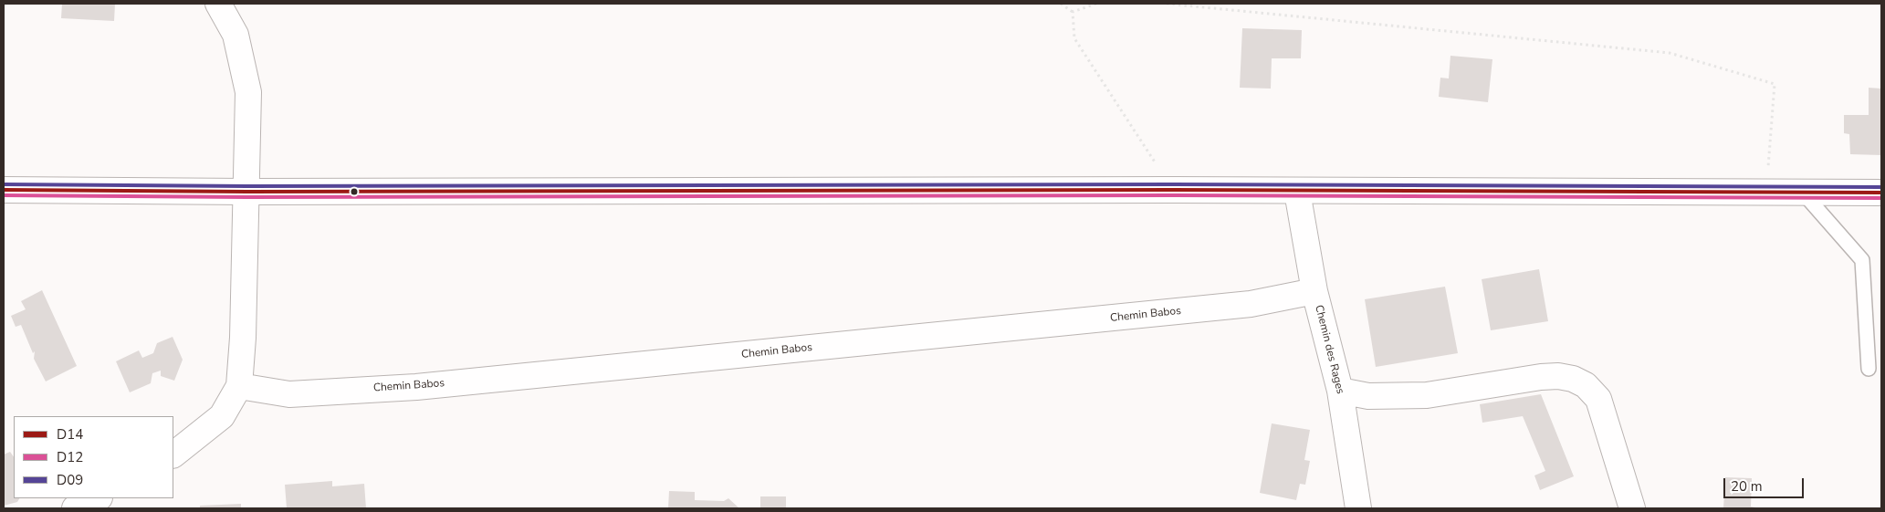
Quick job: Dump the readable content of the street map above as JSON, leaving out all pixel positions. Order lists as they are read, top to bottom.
{
  "streets": {
    "street": ["Chemin Babos", "Chemin des Rages"]
  },
  "crossings": [
    ["Chemin Babos", "Chemin des Rages"]
  ],
  "lines": ["transit line D09", "transit line D14", "transit line D12"],
  "legend": ["D14", "D12", "D09"],
  "scale_bar": "20 m"
}
